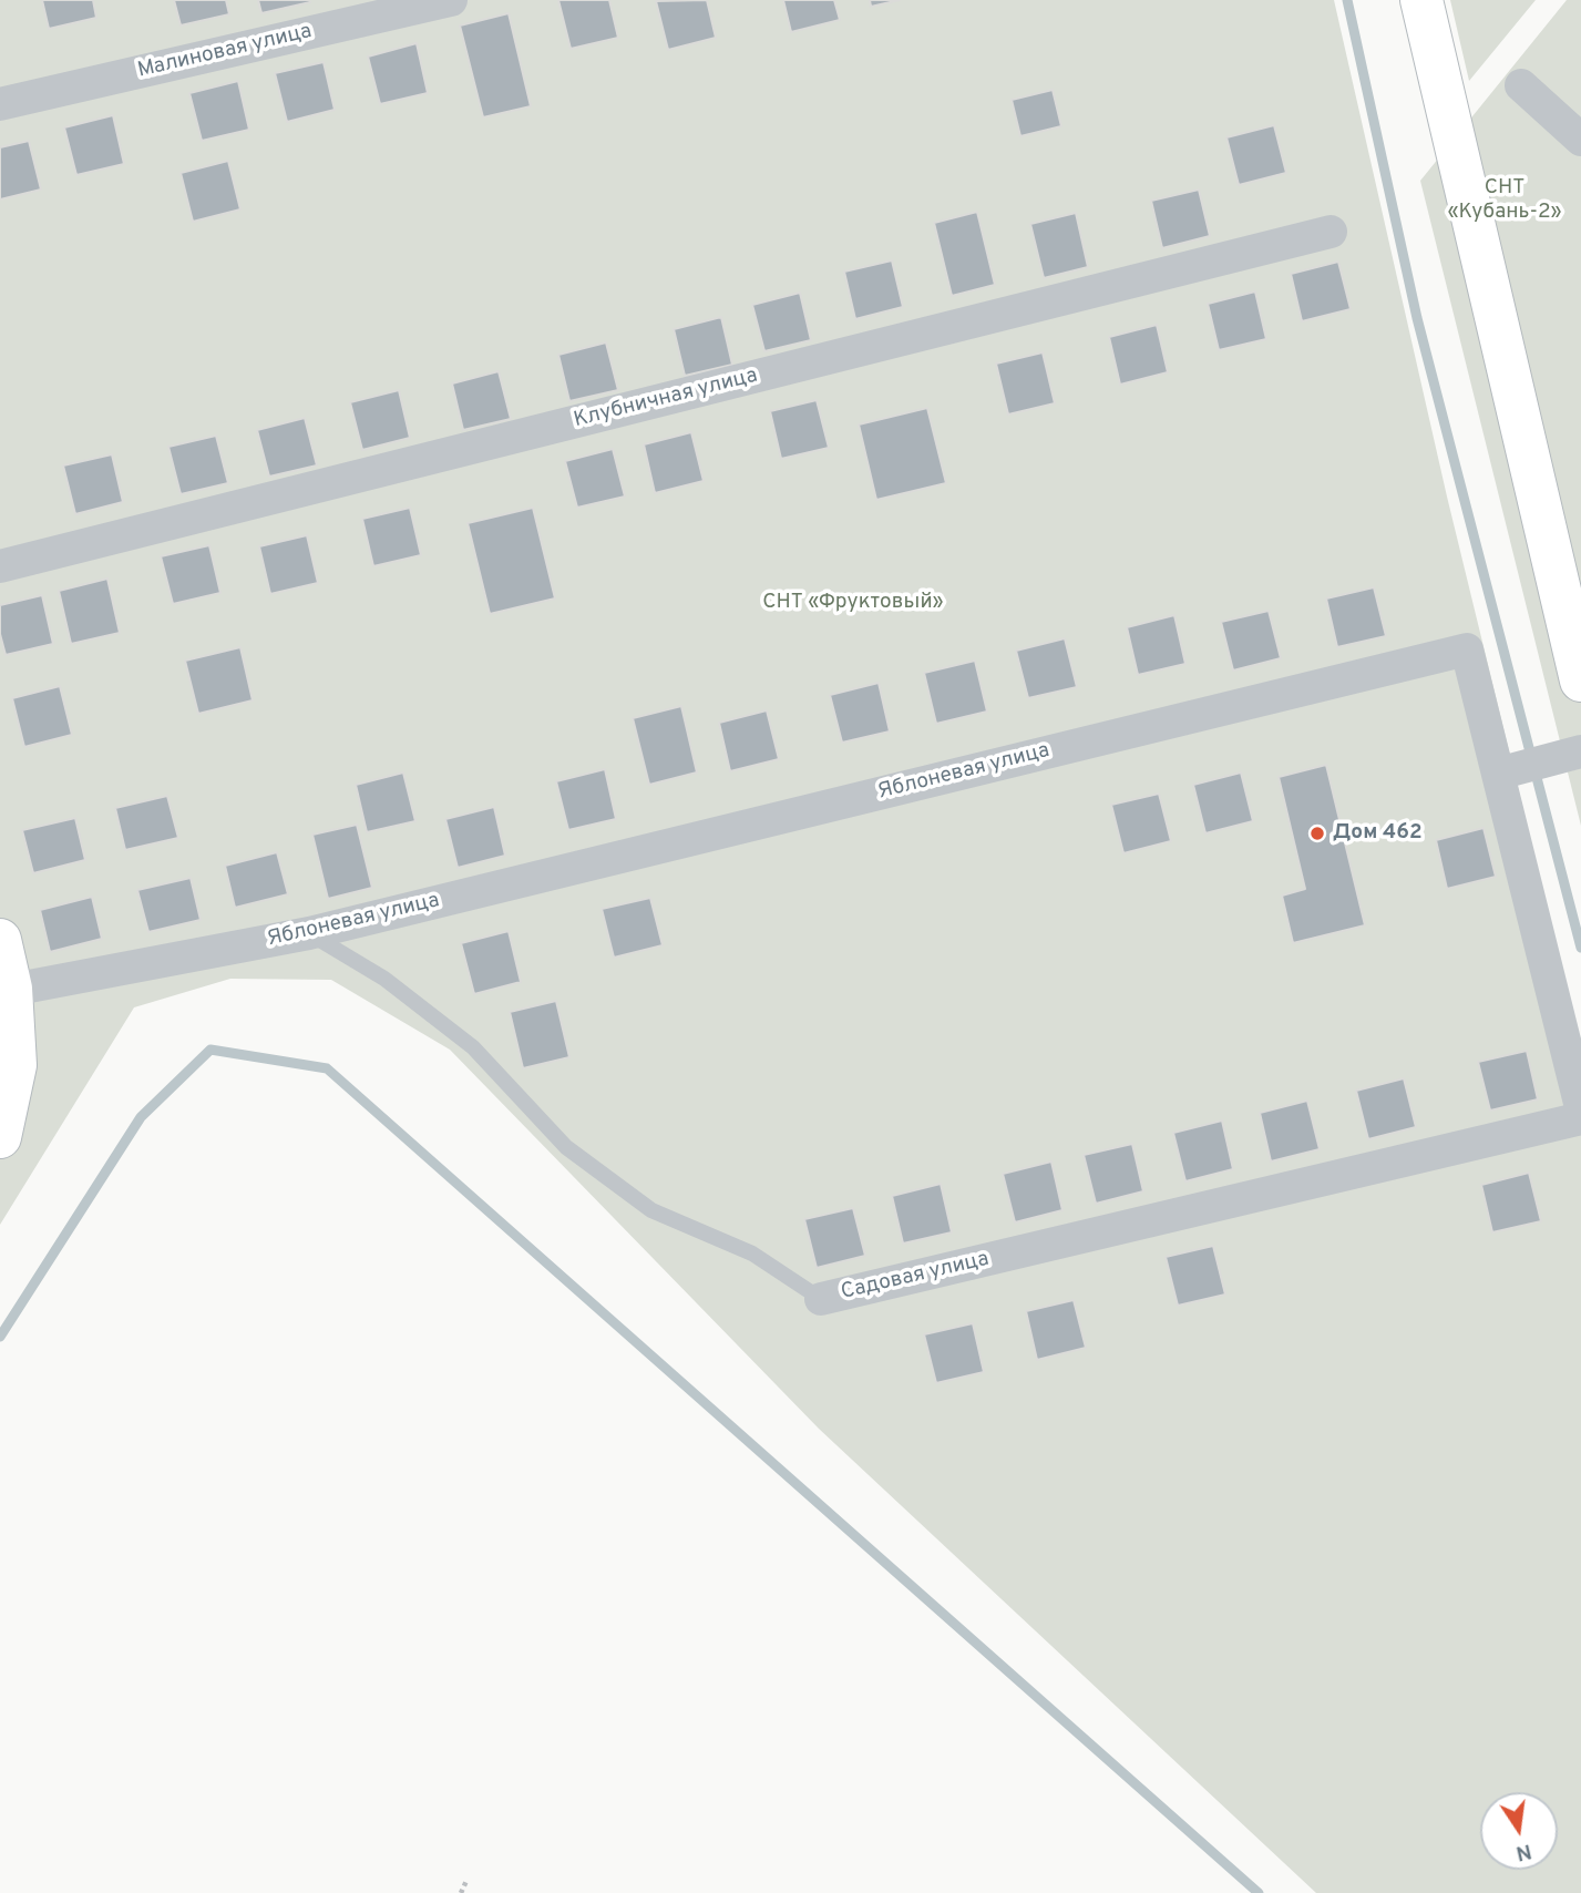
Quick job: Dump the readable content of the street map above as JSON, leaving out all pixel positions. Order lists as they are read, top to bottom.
{
  "streets": {
    "street": [
      "Малиновая улица",
      "Клубничная улица",
      "Яблоневая улица",
      "Садовая улица"
    ]
  },
  "crossings": [
    ["Яблоневая улица", "Садовая улица"]
  ],
  "parks": ["СНТ «Кубань-2»", "СНТ «Фруктовый»"],
  "places": ["Дом 462"],
  "north": "bottom"
}
